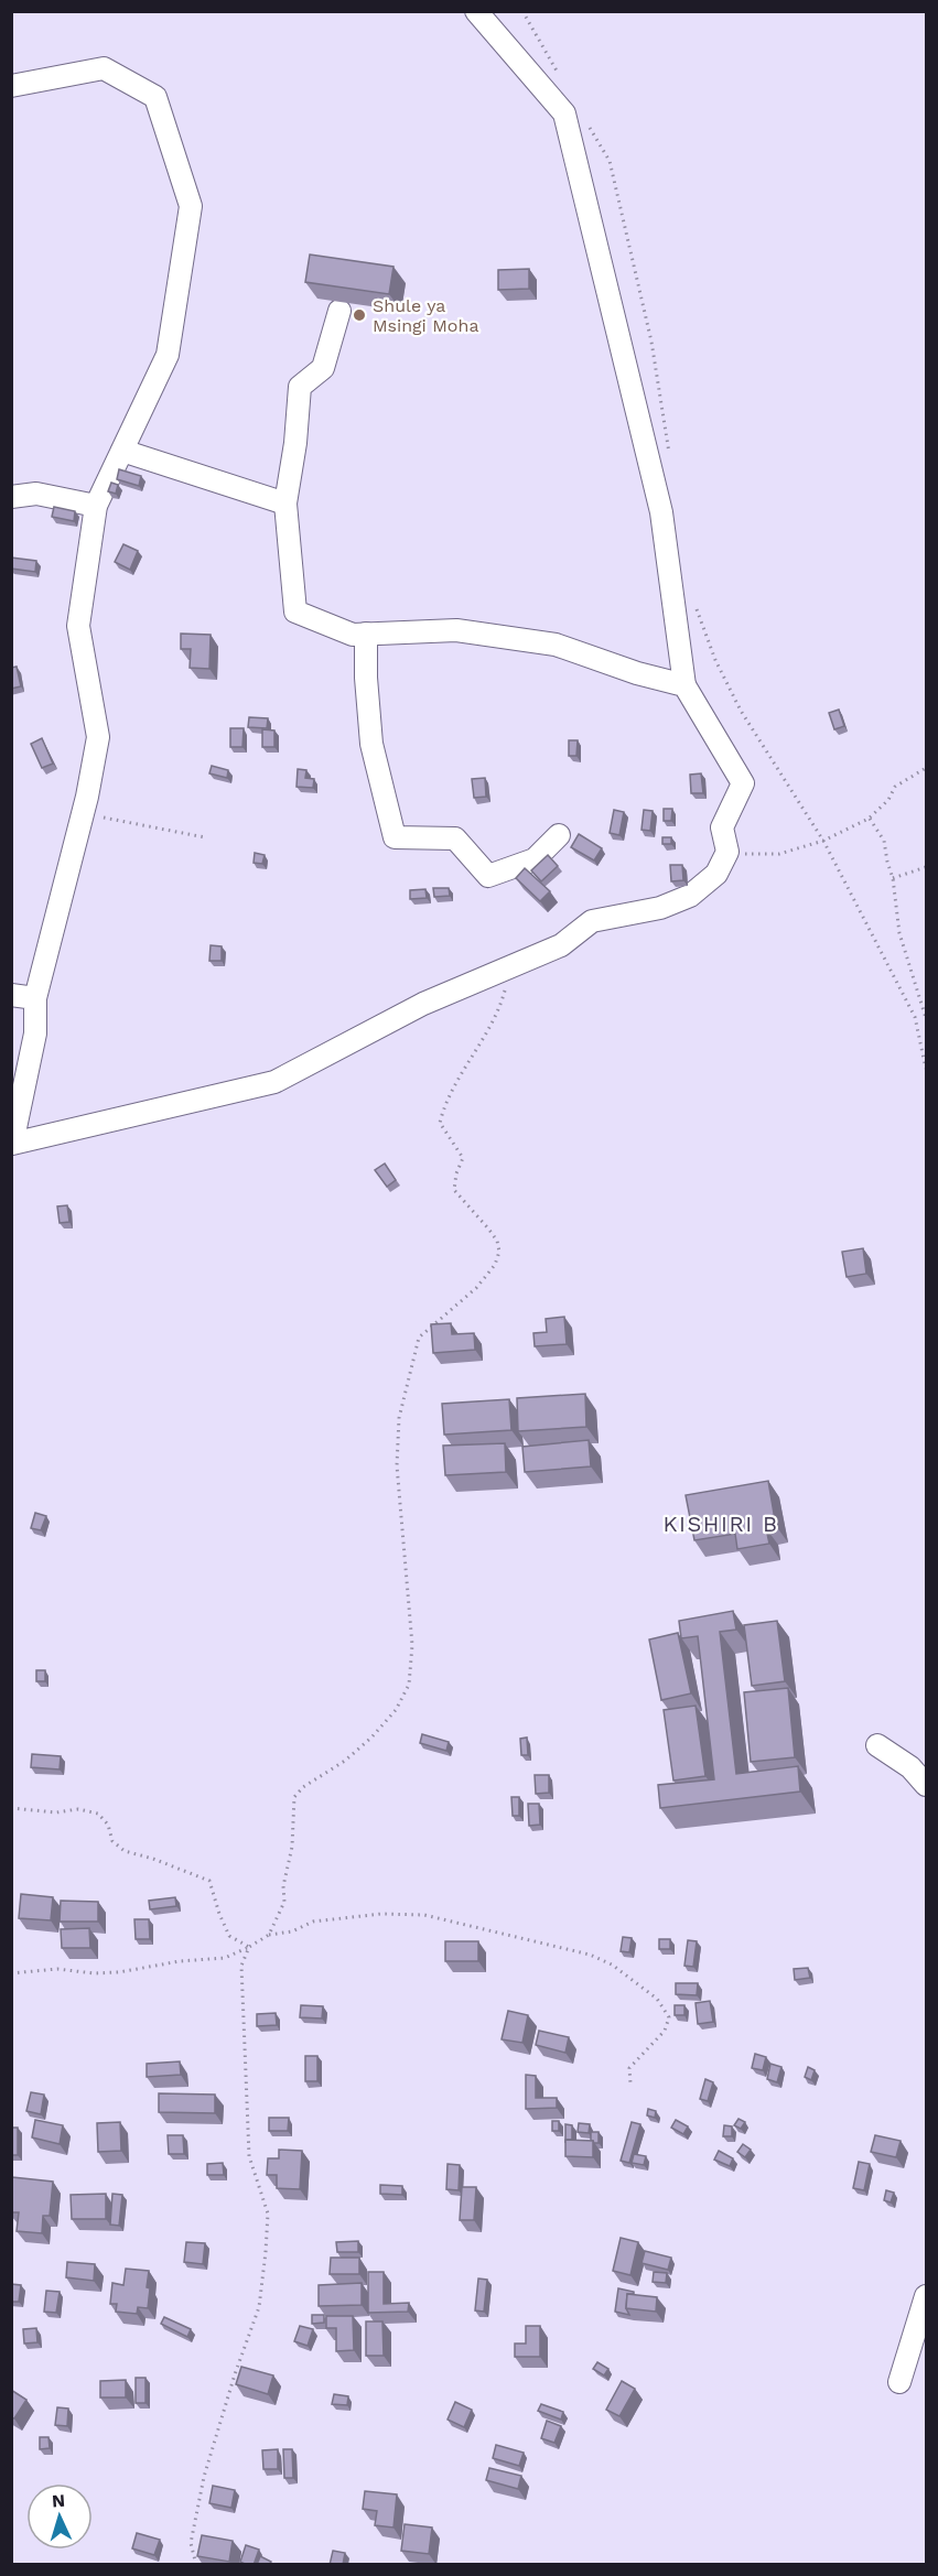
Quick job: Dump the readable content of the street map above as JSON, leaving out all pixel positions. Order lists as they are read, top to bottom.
{
  "districts": ["KISHIRI B"],
  "places": ["Shule ya Msingi Moha"],
  "north": "top"
}
